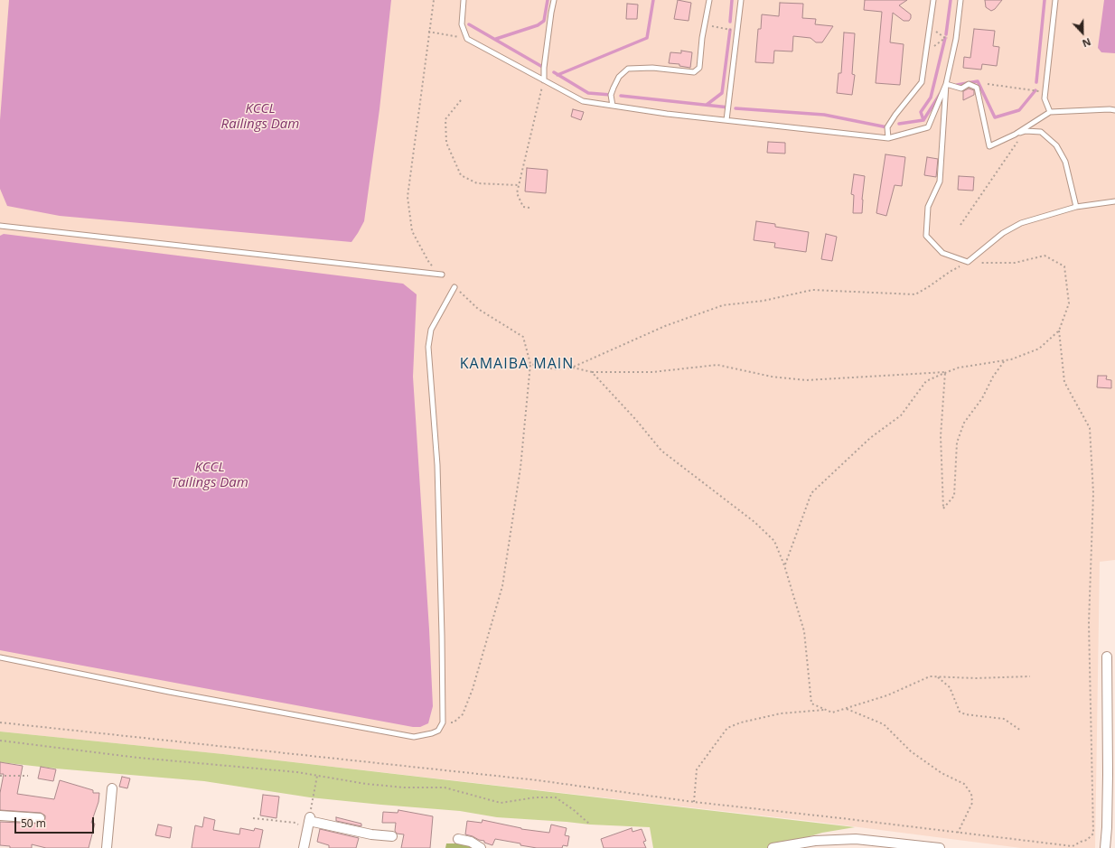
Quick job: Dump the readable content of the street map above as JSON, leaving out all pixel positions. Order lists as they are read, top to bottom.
{
  "districts": ["KAMAIBA MAIN"],
  "water": ["KCCL Railings Dam", "KCCL Tailings Dam"],
  "scale_bar": "50 m",
  "north": "bottom"
}
